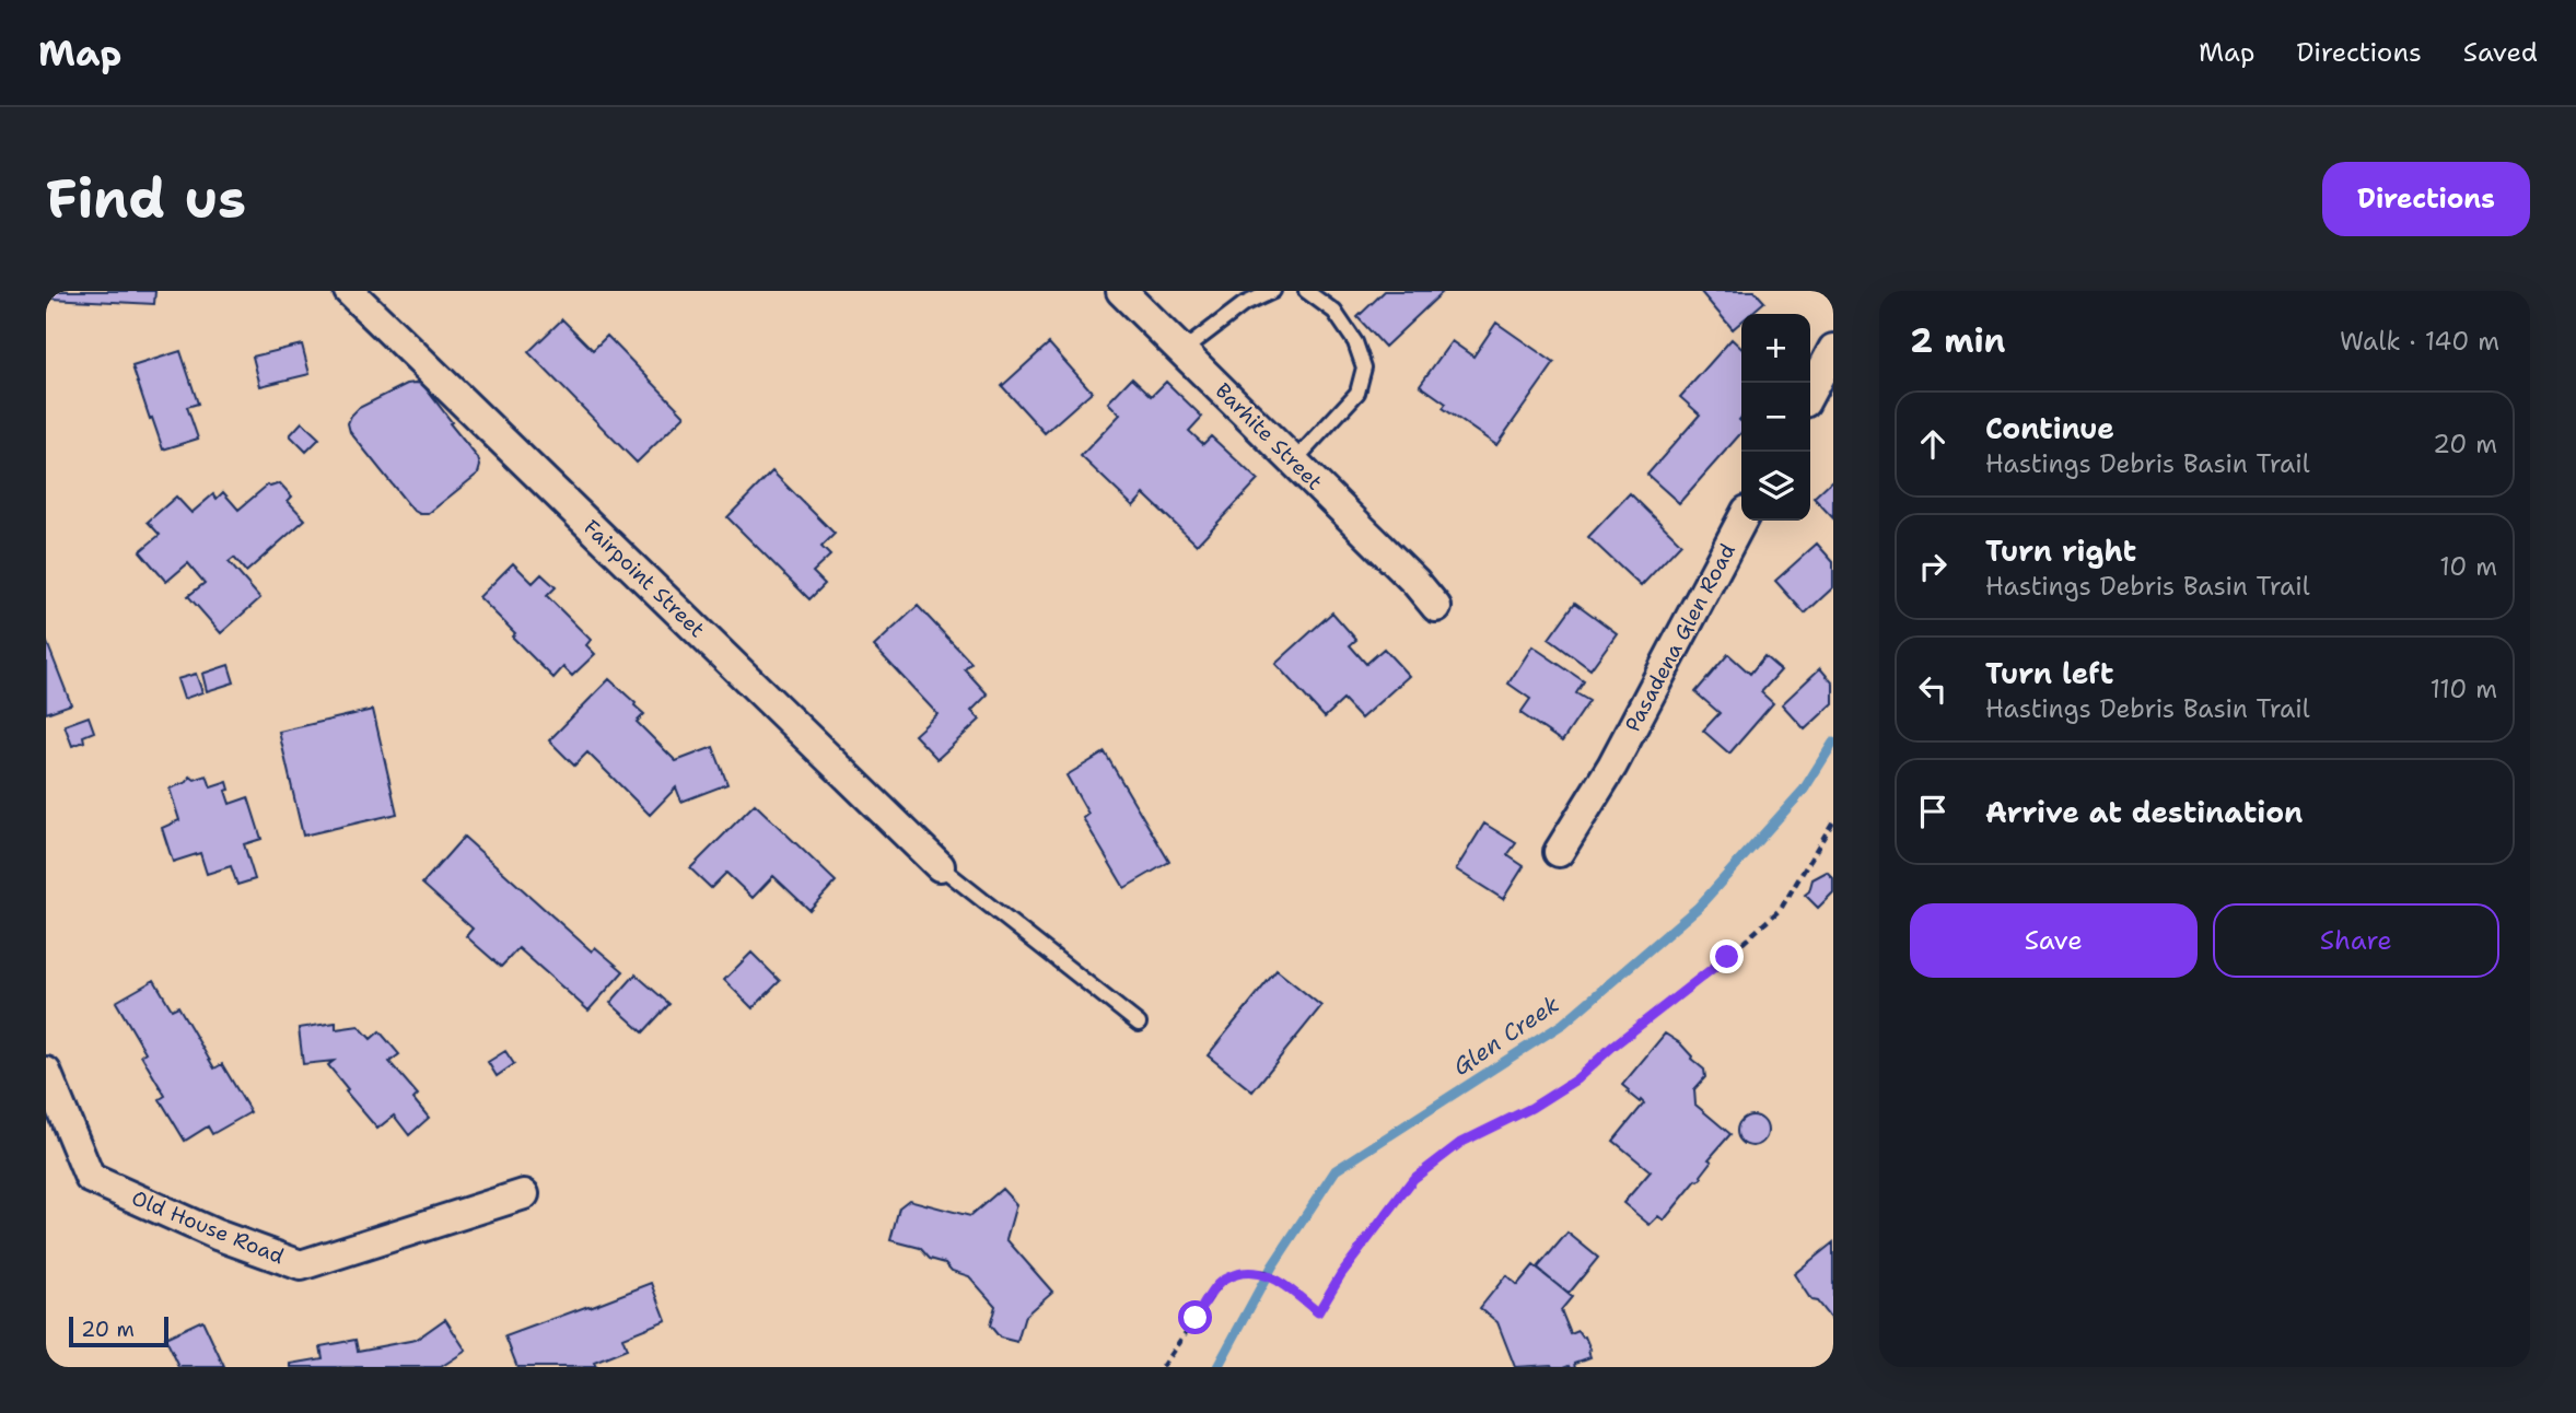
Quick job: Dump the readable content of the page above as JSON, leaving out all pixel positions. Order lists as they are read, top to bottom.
{
  "streets": {
    "street": [
      "Barhite Street",
      "Fairpoint Street",
      "Pasadena Glen Road",
      "Old House Road"
    ]
  },
  "water": ["Glen Creek"],
  "scale_bar": "20 m",
  "page": {
    "header": "Map",
    "nav": ["Map", "Directions", "Saved"],
    "buttons": [
      "Directions",
      ["Save", "Share"]
    ],
    "title": "Find us",
    "heading": ["2 min", "Walk · 140 m"],
    "map_buttons": ["+", "−"],
    "list": [
      ["Continue", "Hastings Debris Basin Trail", "20 m"],
      ["Turn right", "Hastings Debris Basin Trail", "10 m"],
      ["Turn left", "Hastings Debris Basin Trail", "110 m"],
      "Arrive at destination"
    ],
    "scale": "20 m"
  }
}
